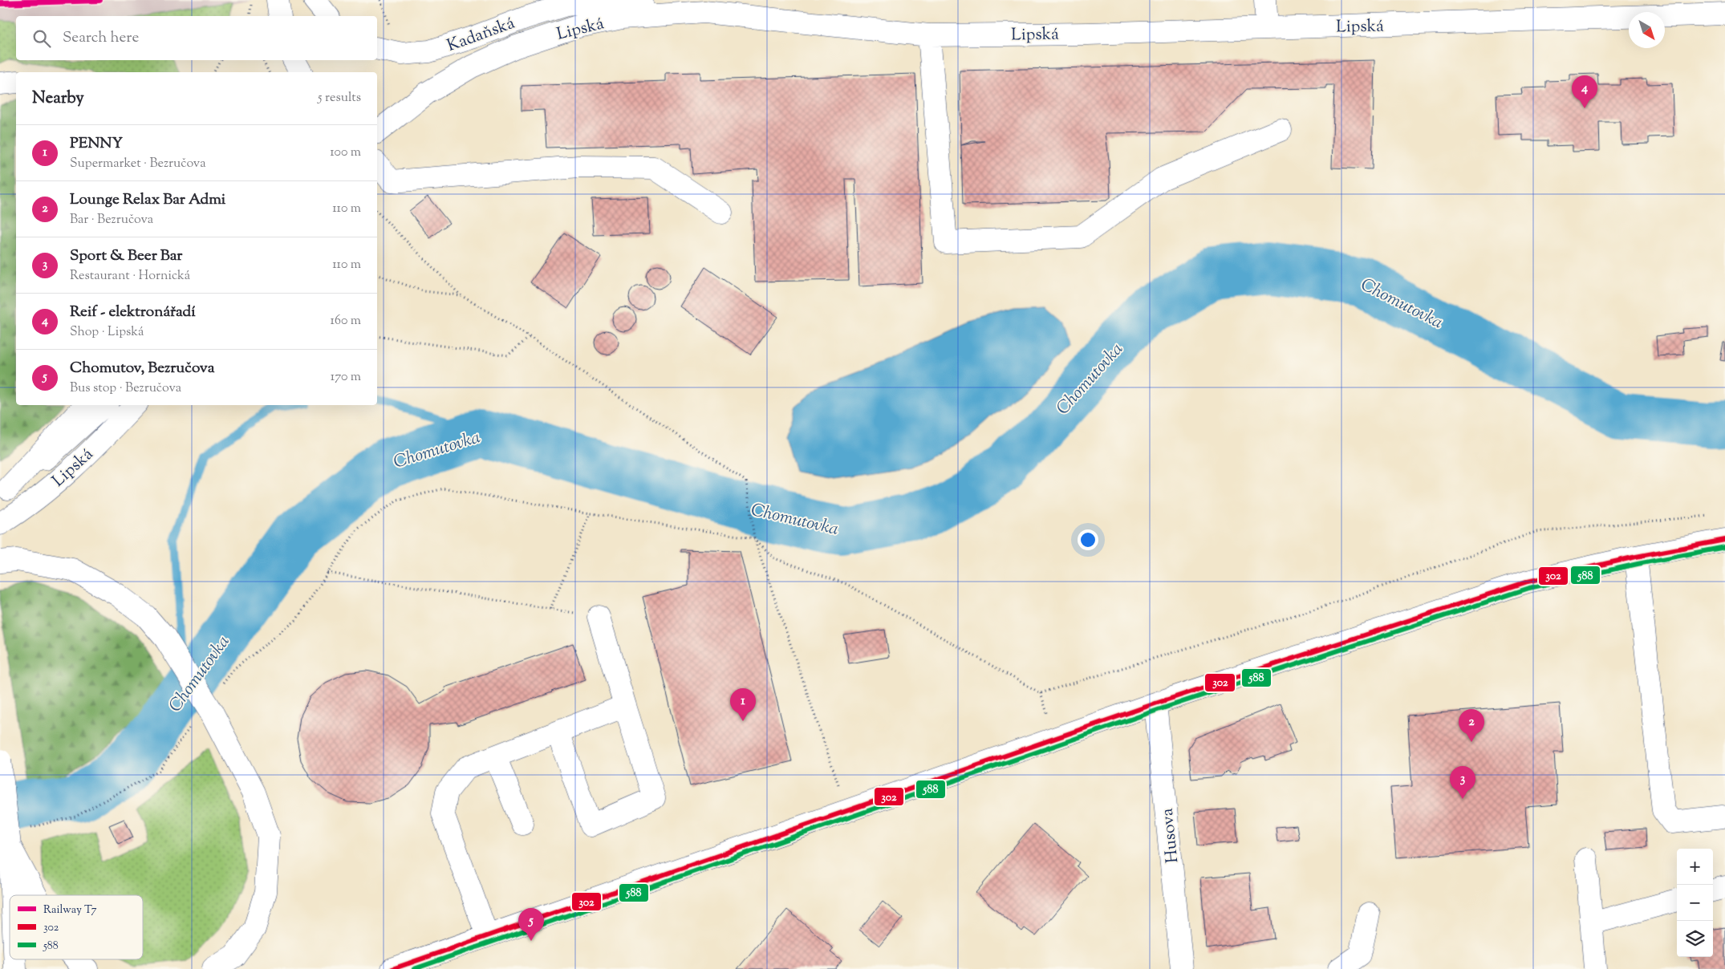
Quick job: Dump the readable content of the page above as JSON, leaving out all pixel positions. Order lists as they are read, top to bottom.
{
  "streets": {
    "main road": ["Lipská", "Kadaňská", "Husova"]
  },
  "crossings": [
    ["Lipská", "Kadaňská"]
  ],
  "water": ["Chomutovka"],
  "lines": ["rail line T7", "transit line 302", "transit line 588"],
  "legend": ["Railway T7", "302", "588"],
  "north": "bottom right",
  "page": {
    "search": "Search here",
    "heading": ["Nearby", "5 results"],
    "pins": [
      "4",
      "1",
      "2",
      "3",
      "5"
    ],
    "list": [
      {
        "mark": "1",
        "name": "PENNY",
        "note": "Supermarket · Bezručova",
        "value": "100 m"
      },
      {
        "mark": "2",
        "name": "Lounge Relax Bar Admi",
        "note": "Bar · Bezručova",
        "value": "110 m"
      },
      {
        "mark": "3",
        "name": "Sport & Beer Bar",
        "note": "Restaurant · Hornická",
        "value": "110 m"
      },
      {
        "mark": "4",
        "name": "Reif - elektronářadí",
        "note": "Shop · Lipská",
        "value": "160 m"
      },
      {
        "mark": "5",
        "name": "Chomutov, Bezručova",
        "note": "Bus stop · Bezručova",
        "value": "170 m"
      }
    ],
    "map_buttons": ["+", "−"]
  }
}
